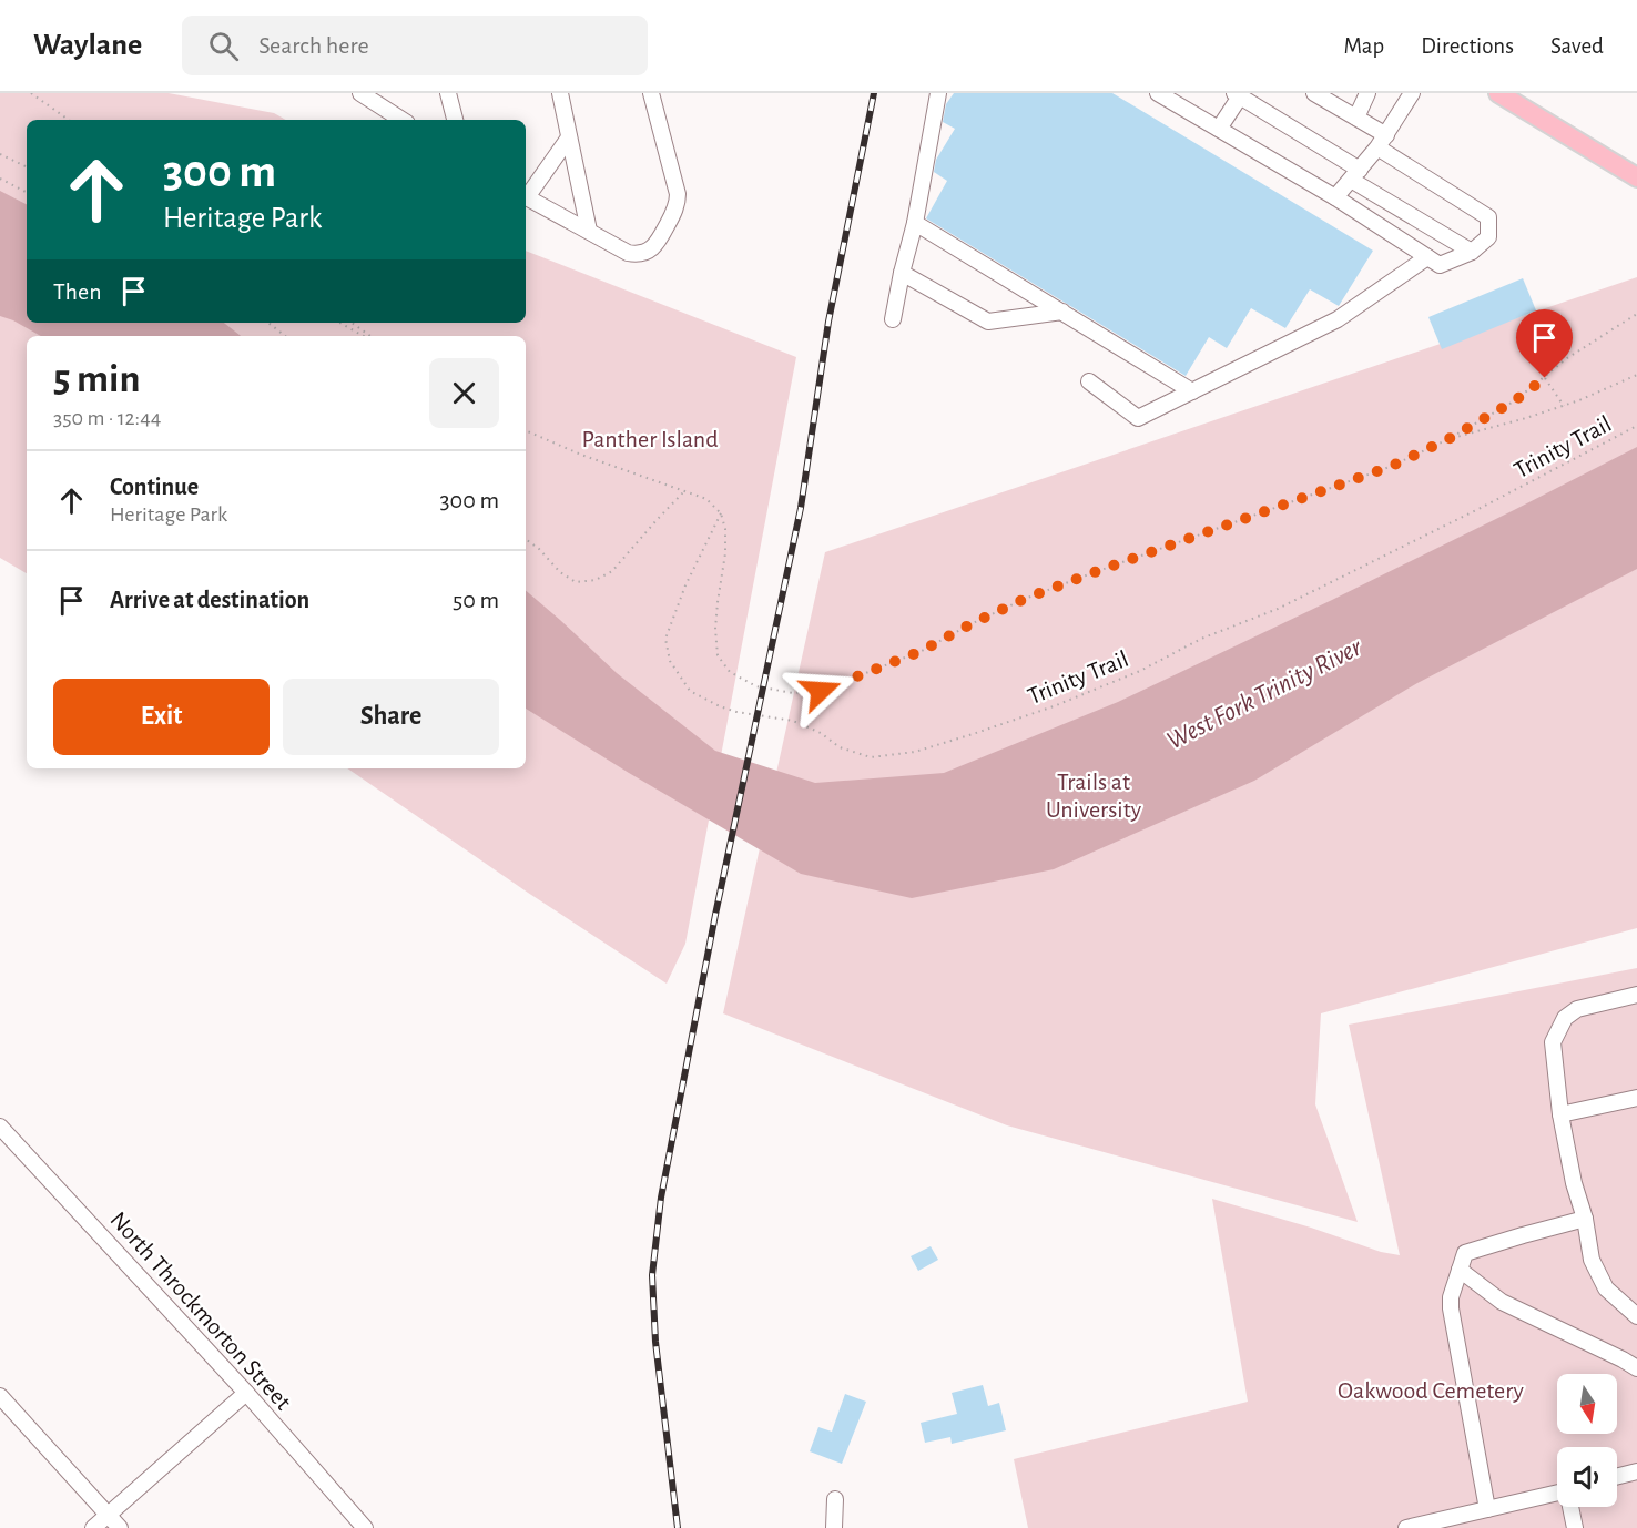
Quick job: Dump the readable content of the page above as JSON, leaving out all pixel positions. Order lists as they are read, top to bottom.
{
  "streets": {
    "street": ["North Throckmorton Street"],
    "path": ["Trinity Trail"]
  },
  "water": ["West Fork Trinity River"],
  "parks": ["Panther Island", "Trails at University", "Oakwood Cemetery"],
  "north": "bottom",
  "page": {
    "header": "Waylane",
    "search": "Search here",
    "nav": ["Map", "Directions", "Saved"],
    "turn": ["300 m", "Heritage Park"],
    "then": "Then",
    "heading": ["5 min", "350 m · 12:44"],
    "list": [
      {
        "name": "Continue",
        "note": "Heritage Park",
        "value": "300 m"
      },
      {
        "name": "Arrive at destination",
        "value": "50 m"
      }
    ],
    "buttons": ["Exit", "Share"]
  }
}
